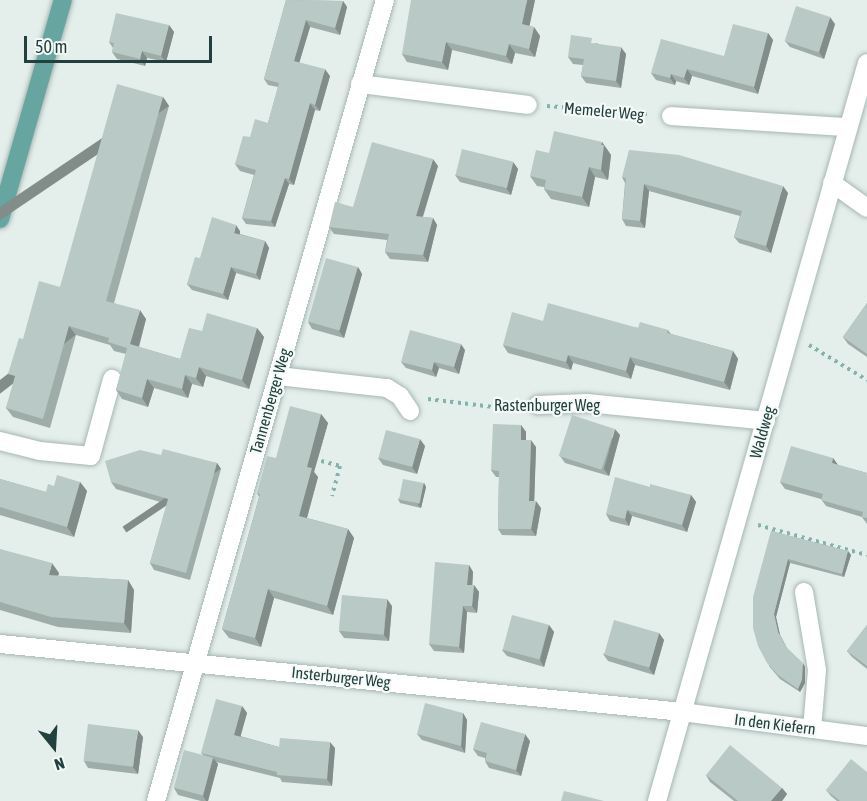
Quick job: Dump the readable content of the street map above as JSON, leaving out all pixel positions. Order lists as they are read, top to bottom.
{
  "streets": {
    "street": [
      "Tannenberger Weg",
      "Rastenburger Weg",
      "Waldweg",
      "Insterburger Weg",
      "In den Kiefern"
    ],
    "path": ["Memeler Weg"]
  },
  "crossings": [
    ["Tannenberger Weg", "Insterburger Weg"],
    ["Rastenburger Weg", "Waldweg"],
    ["Waldweg", "Insterburger Weg"],
    ["Waldweg", "In den Kiefern"],
    ["Insterburger Weg", "In den Kiefern"]
  ],
  "scale_bar": "50 m",
  "north": "bottom"
}
